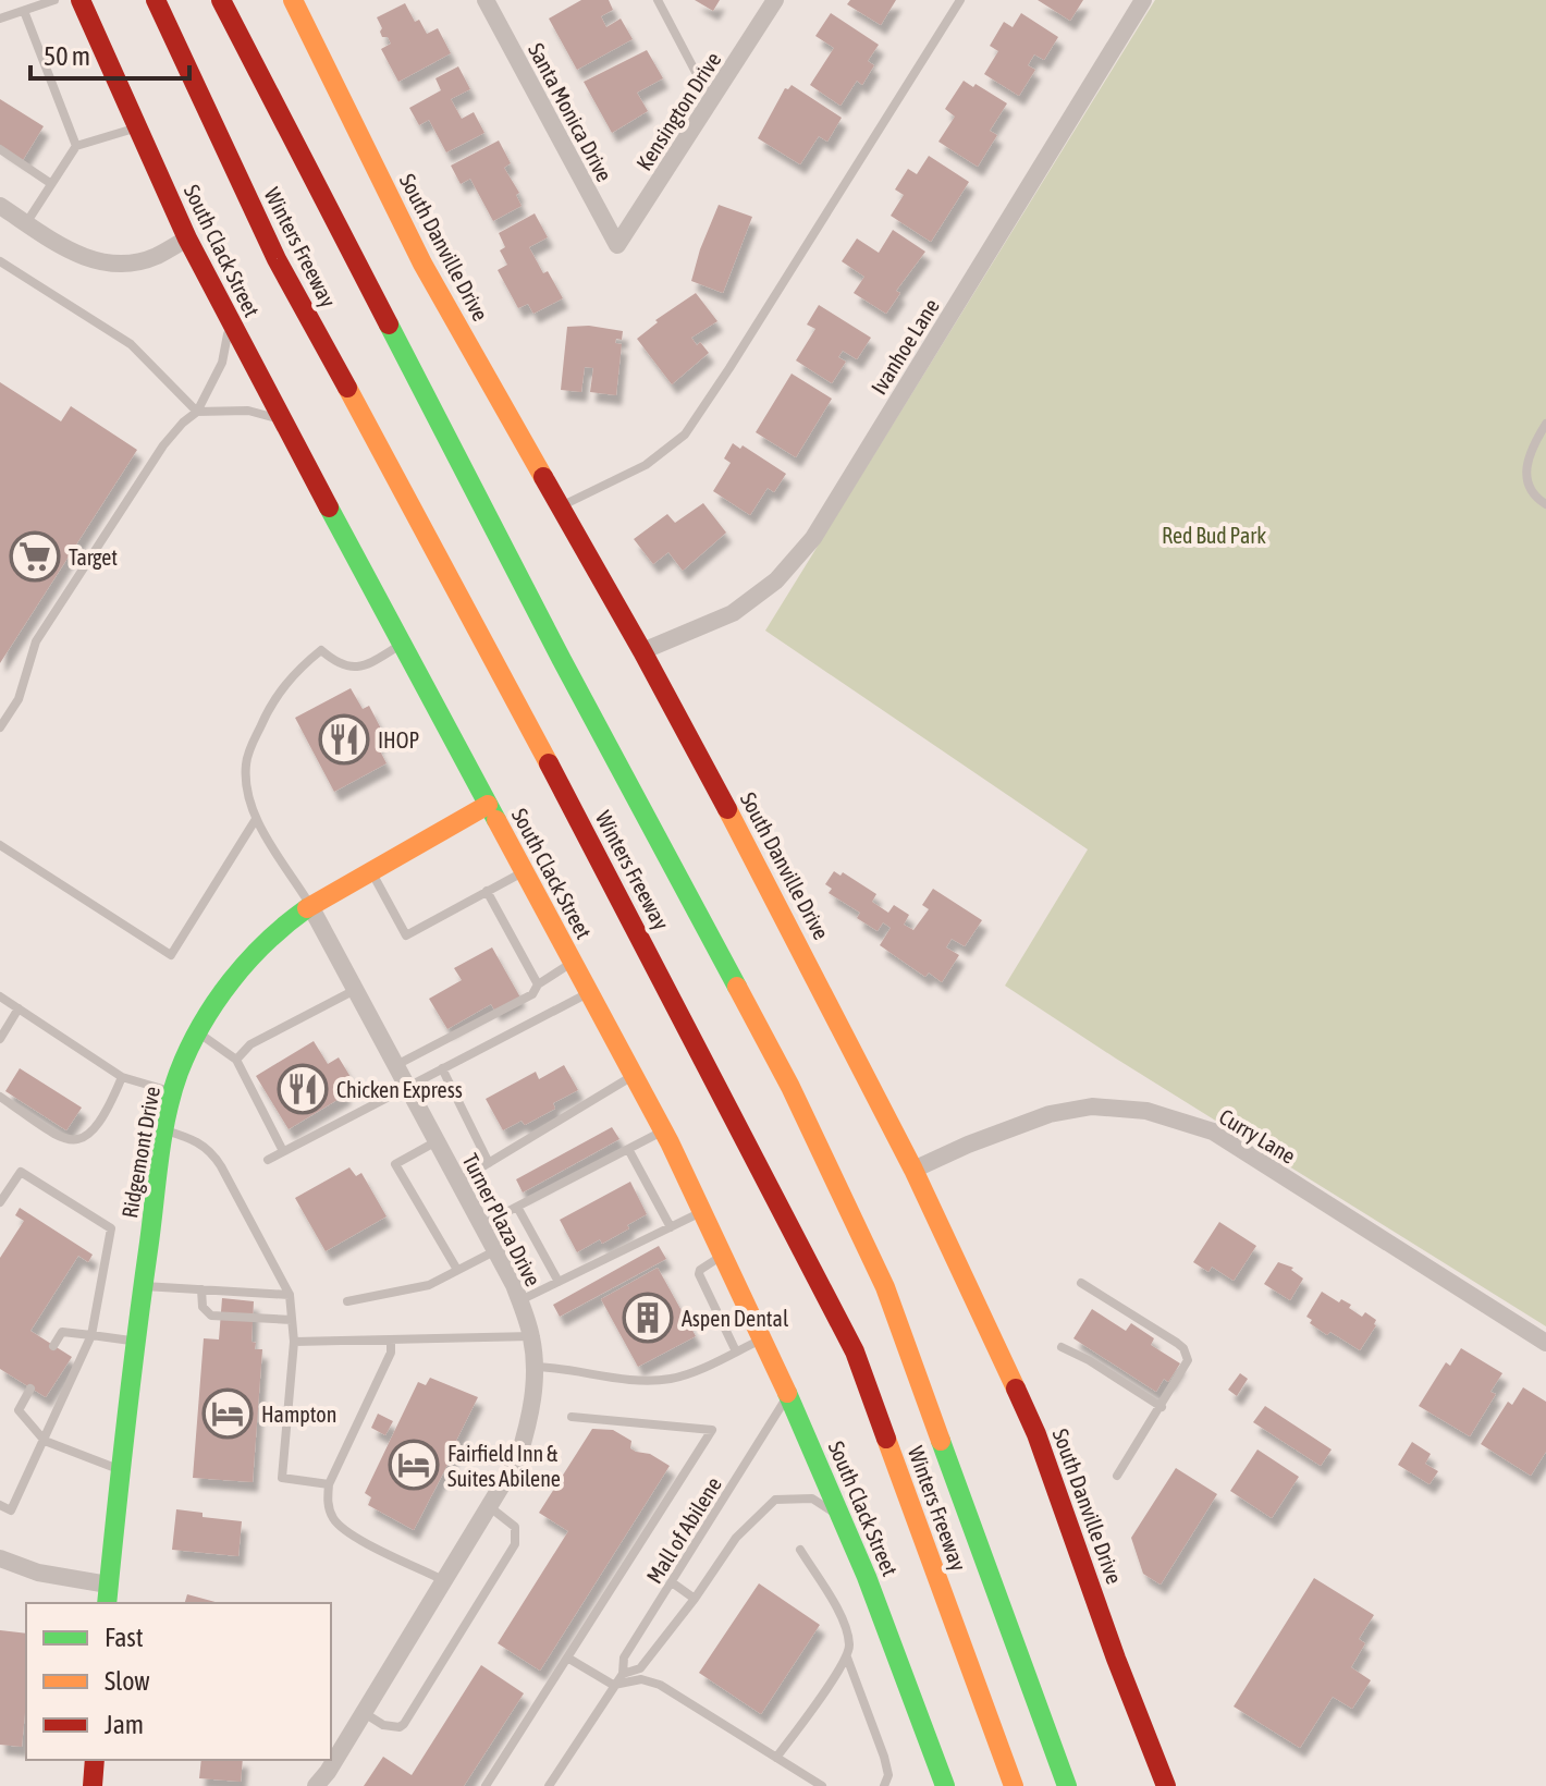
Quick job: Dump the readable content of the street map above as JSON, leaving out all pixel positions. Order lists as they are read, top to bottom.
{
  "streets": {
    "main road": [
      "Winters Freeway",
      "South Danville Drive",
      "South Clack Street",
      "Ridgemont Drive"
    ],
    "street": [
      "Kensington Drive",
      "Santa Monica Drive",
      "Ivanhoe Lane",
      "Curry Lane",
      "Turner Plaza Drive"
    ],
    "lane": ["Mall of Abilene"]
  },
  "crossings": [
    ["Kensington Drive", "Santa Monica Drive"],
    ["South Danville Drive", "Ivanhoe Lane"],
    ["South Danville Drive", "Curry Lane"],
    ["South Clack Street", "Ridgemont Drive"],
    ["South Clack Street", "Mall of Abilene"],
    ["Ridgemont Drive", "Turner Plaza Drive"]
  ],
  "parks": ["Red Bud Park"],
  "places": {
    "supermarket": ["Target"],
    "restaurant": ["IHOP", "Chicken Express"],
    "building": ["Aspen Dental"],
    "hotel": ["Hampton", "Fairfield Inn & Suites Abilene"]
  },
  "legend": ["Fast", "Slow", "Jam"],
  "scale_bar": "50 m"
}
